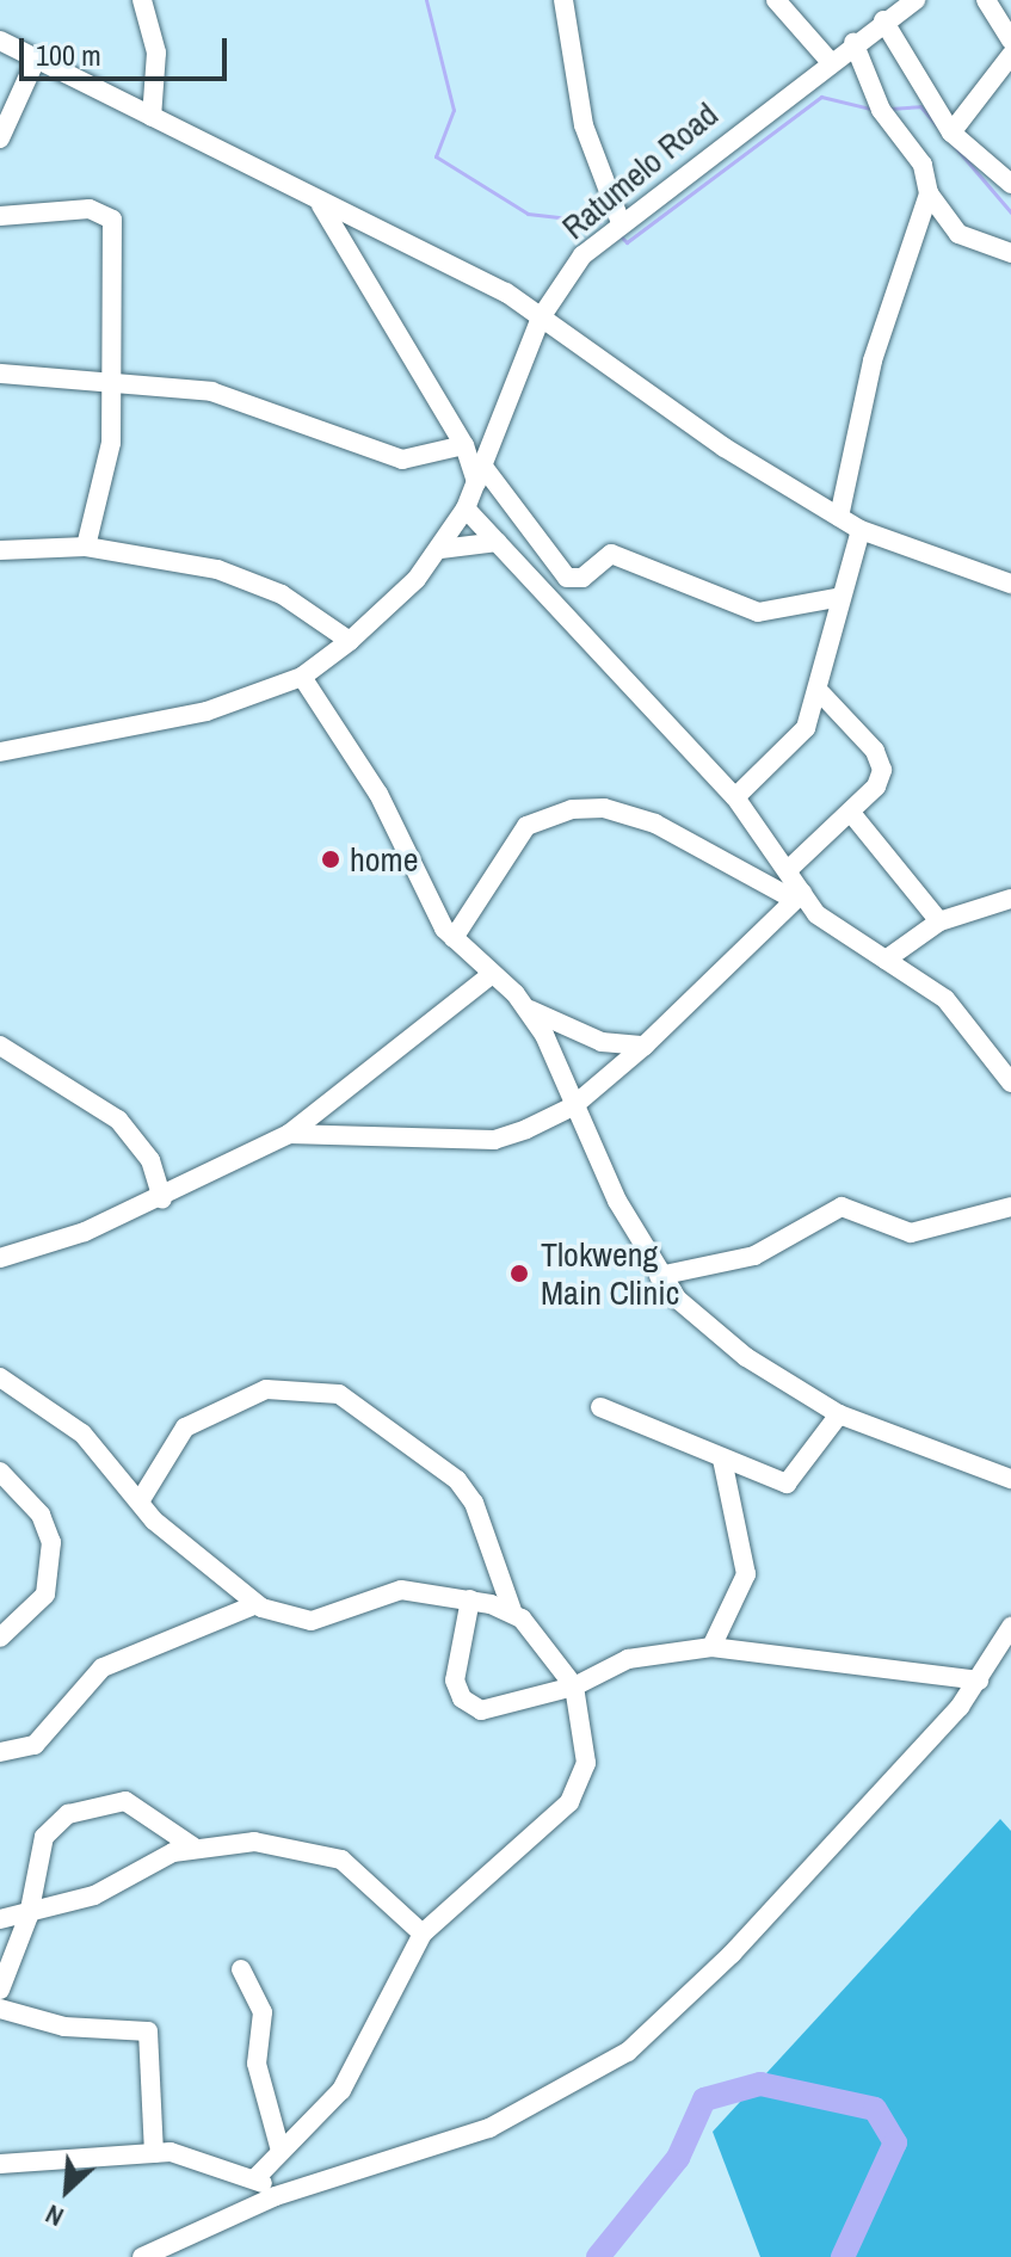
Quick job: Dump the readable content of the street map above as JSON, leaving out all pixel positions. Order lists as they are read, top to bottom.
{
  "streets": {
    "street": ["Ratumelo Road"]
  },
  "places": ["home", "Tlokweng Main Clinic"],
  "scale_bar": "100 m",
  "north": "bottom left"
}
